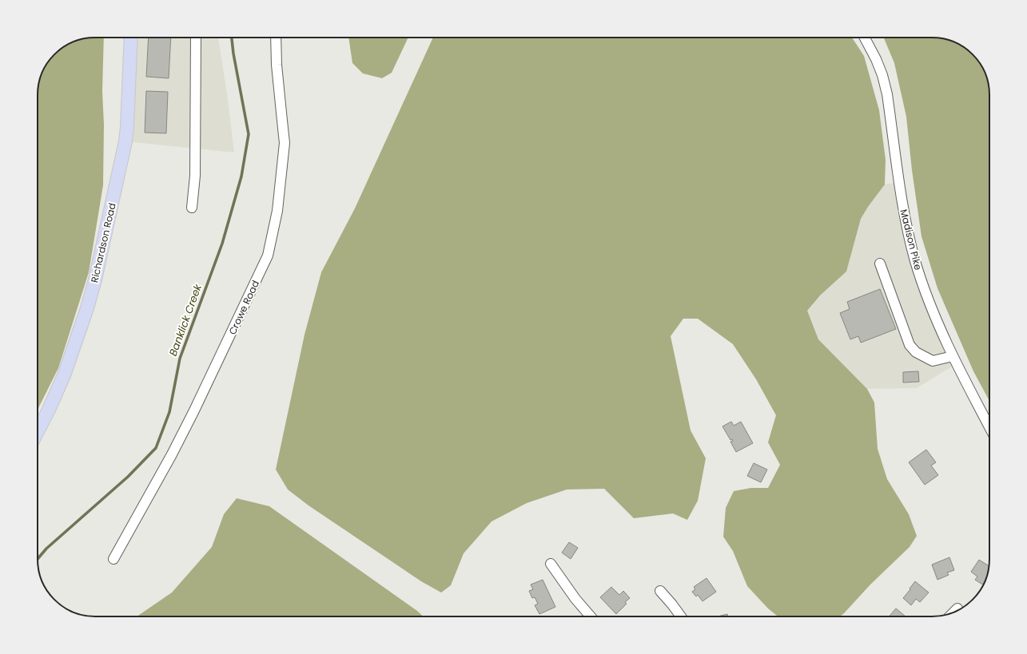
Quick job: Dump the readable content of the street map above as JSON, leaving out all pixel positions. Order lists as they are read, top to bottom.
{
  "streets": {
    "main road": ["Richardson Road"],
    "street": ["Madison Pike", "Crowe Road"]
  },
  "water": ["Banklick Creek"]
}
